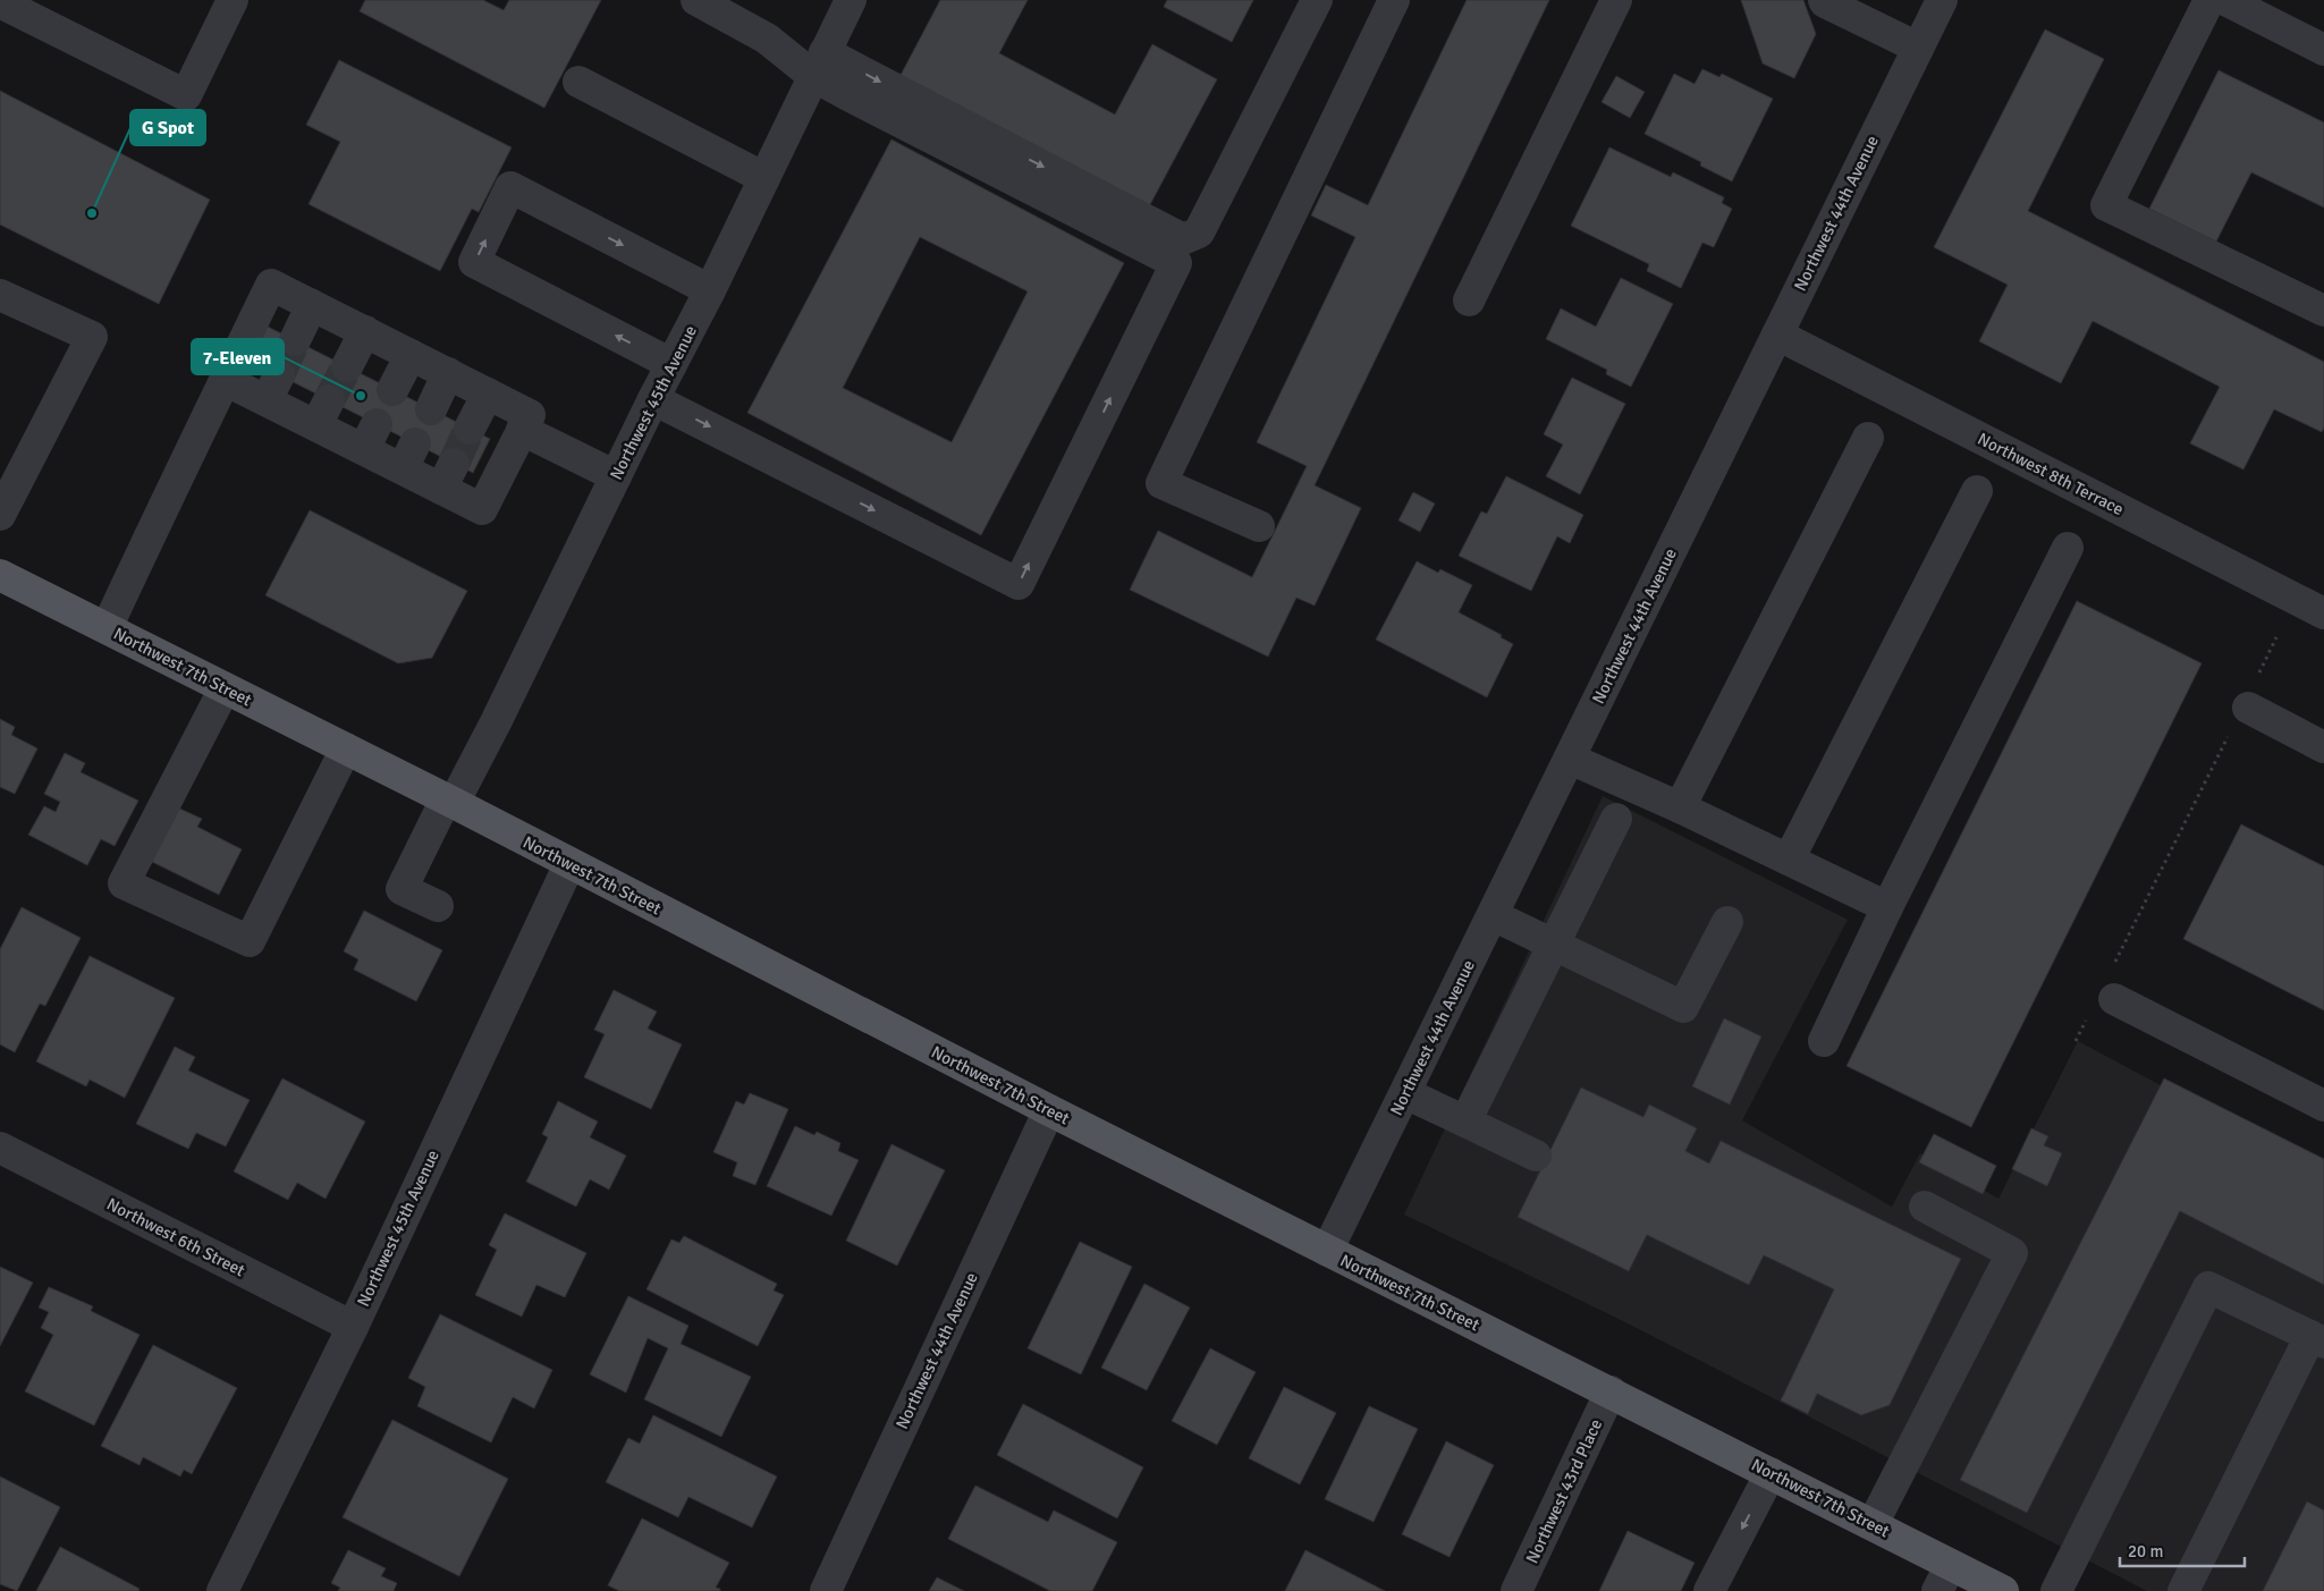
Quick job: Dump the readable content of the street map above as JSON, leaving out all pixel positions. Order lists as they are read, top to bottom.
{
  "streets": {
    "main road": ["Northwest 7th Street"],
    "street": [
      "Northwest 44th Avenue",
      "Northwest 45th Avenue",
      "Northwest 8th Terrace",
      "Northwest 6th Street",
      "Northwest 43rd Place"
    ]
  },
  "crossings": [
    ["Northwest 44th Avenue", "Northwest 8th Terrace"],
    ["Northwest 44th Avenue", "Northwest 7th Street"],
    ["Northwest 45th Avenue", "Northwest 7th Street"],
    ["Northwest 45th Avenue", "Northwest 6th Street"],
    ["Northwest 7th Street", "Northwest 43rd Place"]
  ],
  "places": ["G Spot", "7-Eleven"],
  "scale_bar": "20 m"
}
